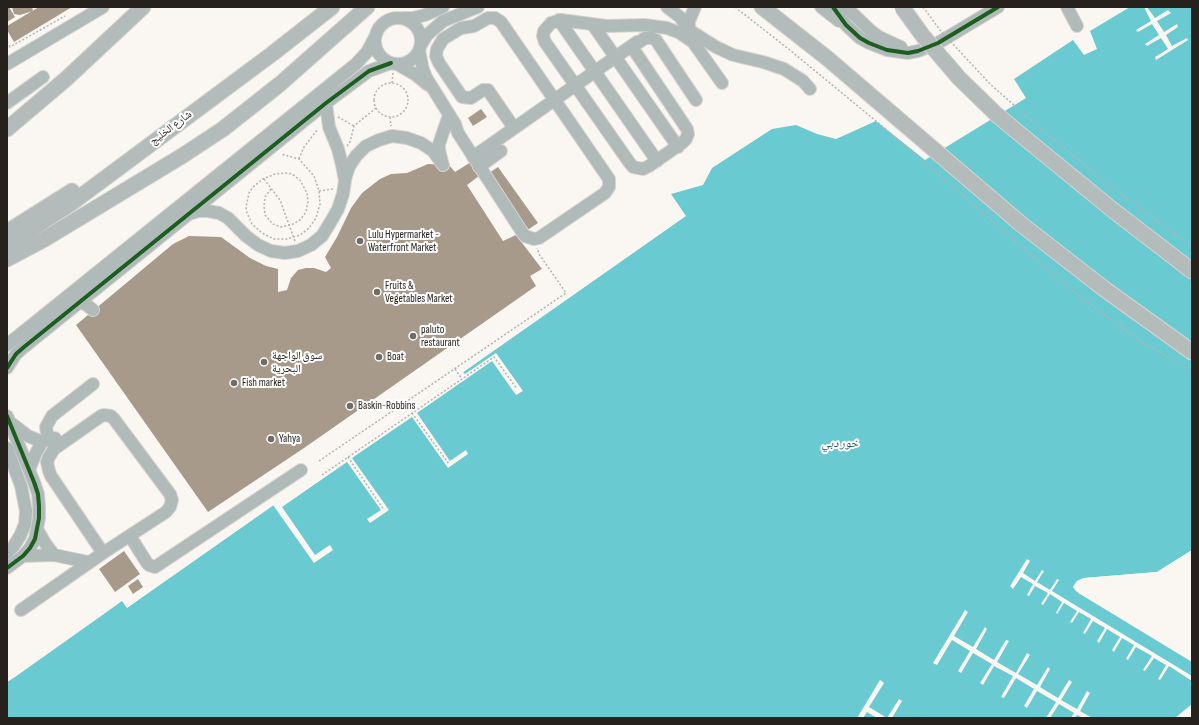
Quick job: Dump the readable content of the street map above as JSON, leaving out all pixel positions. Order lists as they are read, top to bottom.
{
  "streets": {
    "main road": ["شارع الخليج"]
  },
  "water": ["خور دبي"],
  "places": [
    "Lulu Hypermarket - Waterfront Market",
    "Fruits & Vegetables Market",
    "paluto restaurant",
    "Boat",
    "سوق الواجهة البحرية",
    "Fish market",
    "Baskin-Robbins",
    "Yahya"
  ]
}
